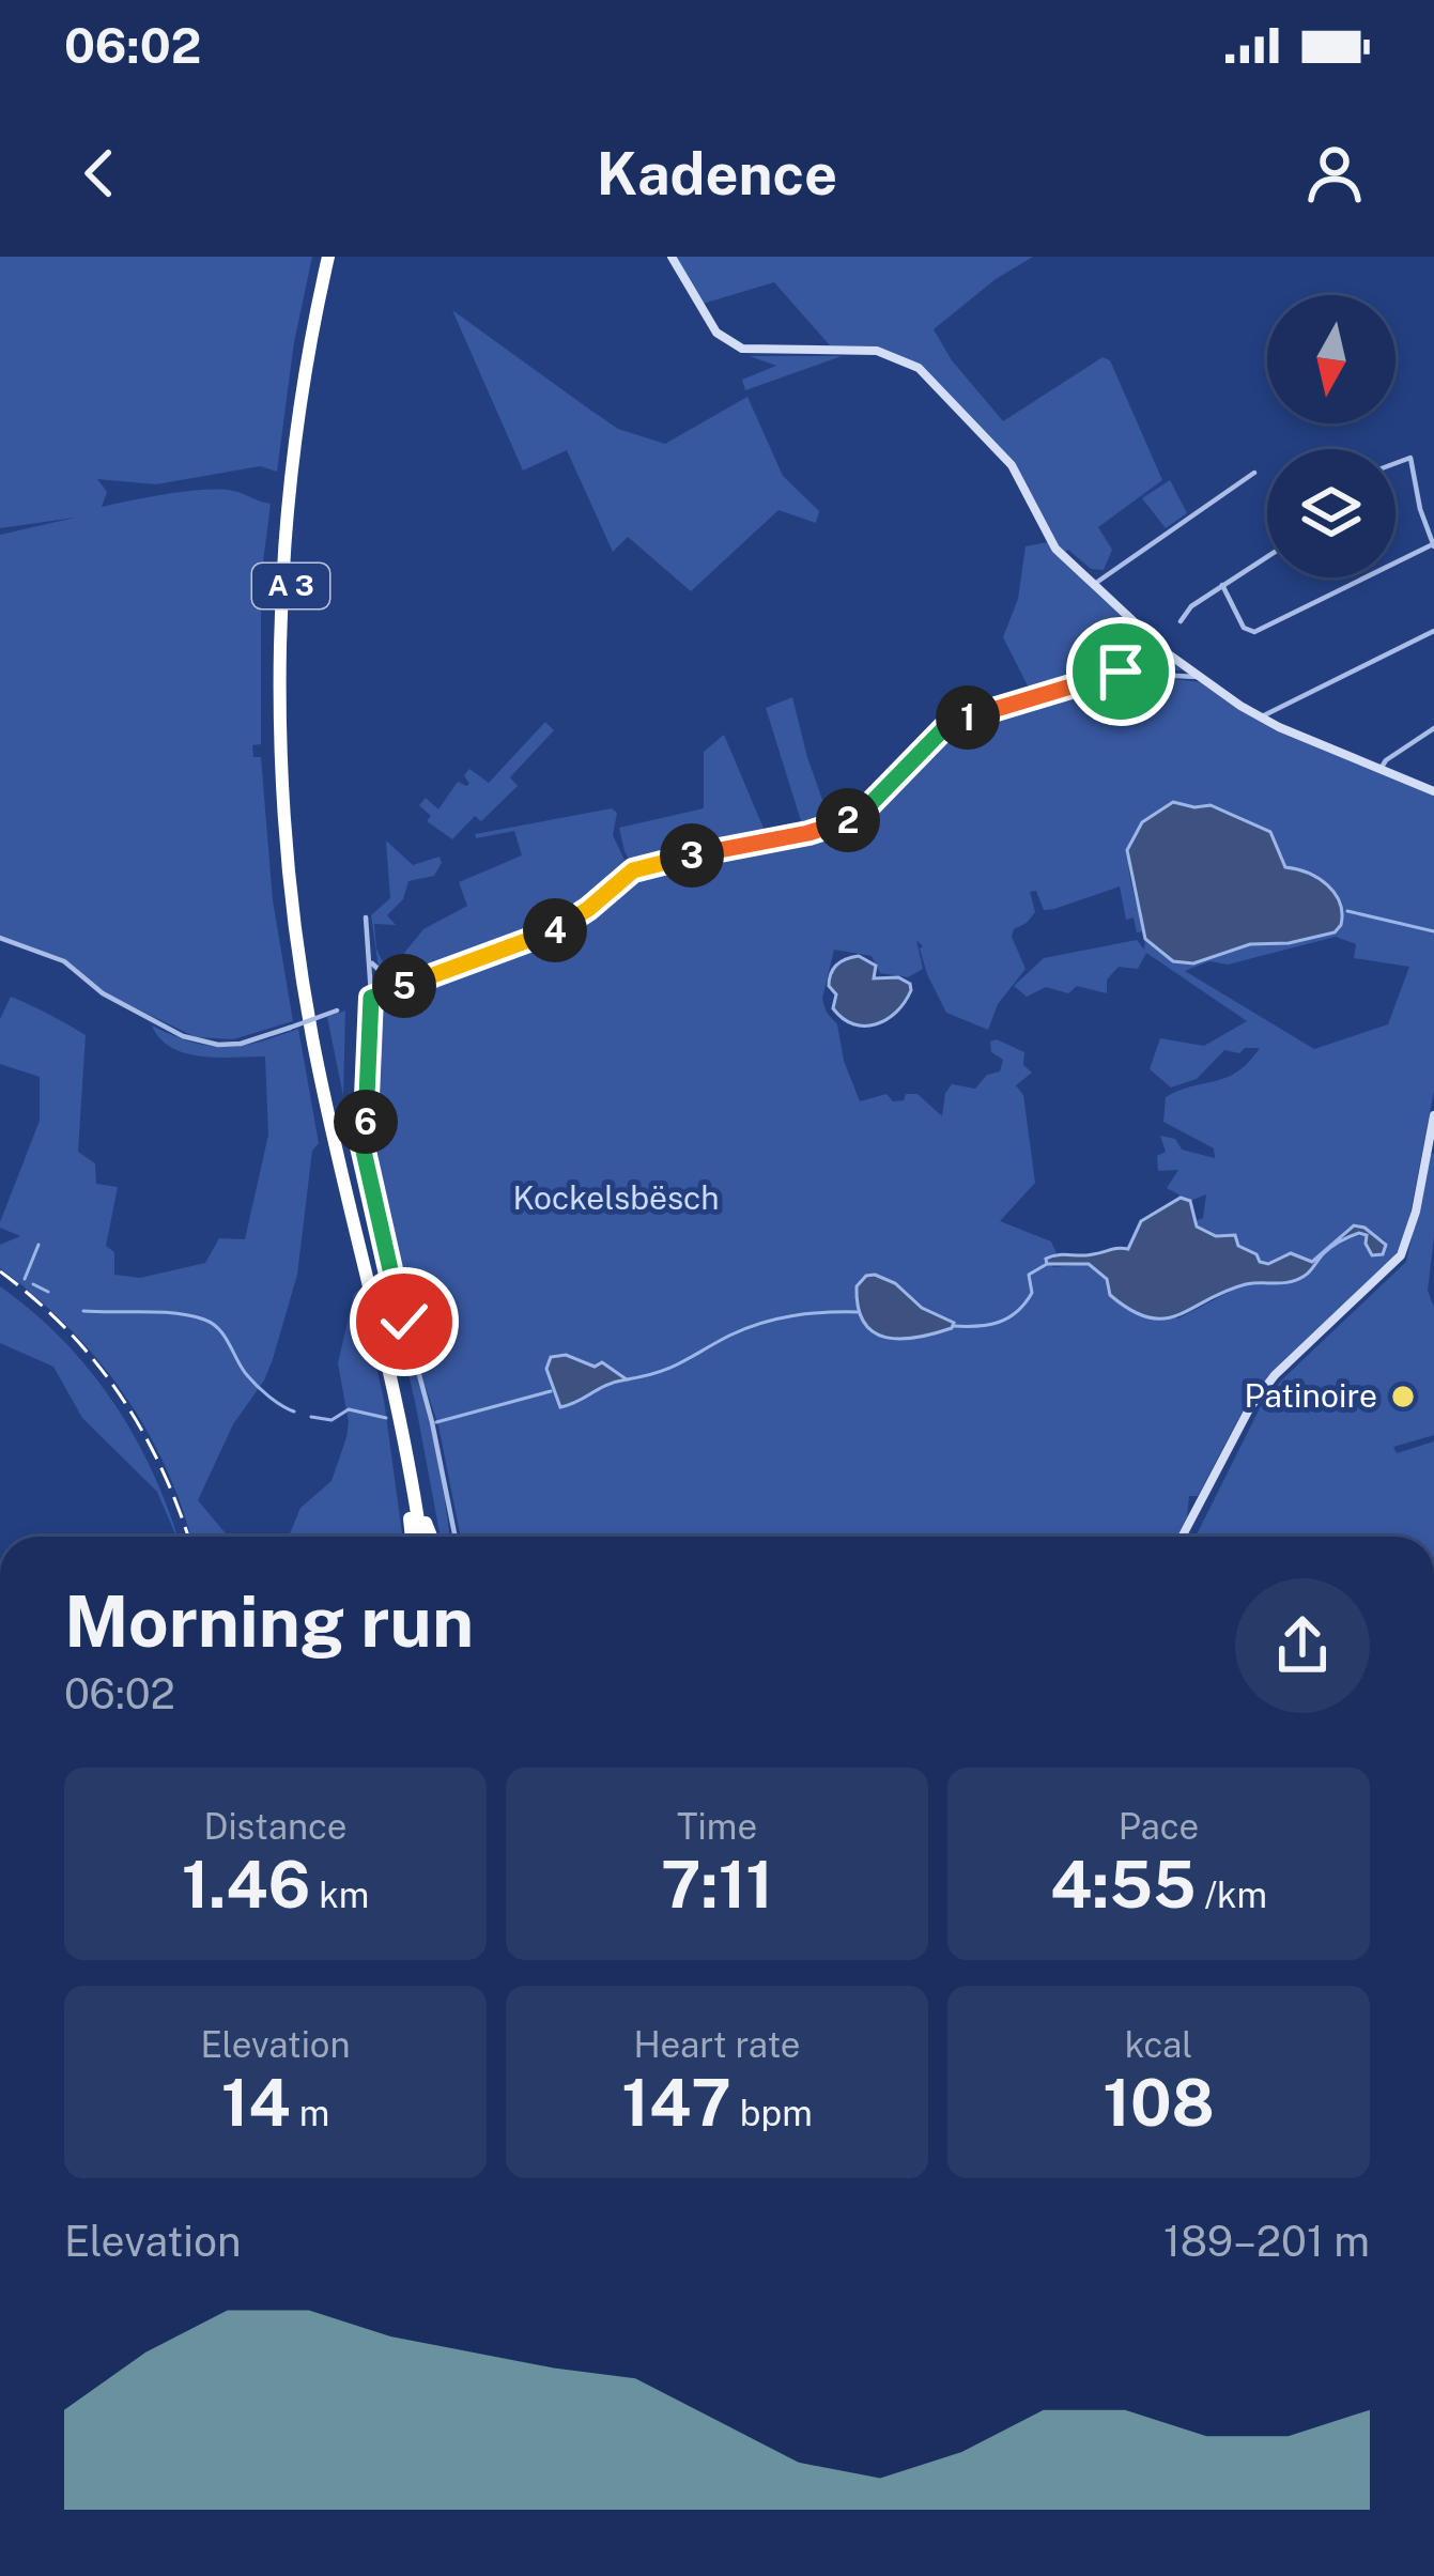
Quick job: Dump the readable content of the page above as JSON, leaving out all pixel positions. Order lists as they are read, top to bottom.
{
  "streets": {
    "highway": ["A 3"]
  },
  "parks": ["Kockelsbësch"],
  "places": ["Patinoire"],
  "north": "bottom",
  "page": {
    "status": "06:02",
    "header": "Kadence",
    "pins": [
      "1",
      "2",
      "3",
      "4",
      "5",
      "6"
    ],
    "heading": ["Morning run", "06:02"],
    "stats": [
      ["Distance", "1.46 km"],
      ["Time", "7:11"],
      ["Pace", "4:55 /km"],
      ["Elevation", "14 m"],
      ["Heart rate", "147 bpm"],
      ["kcal", "108"]
    ],
    "chart": ["Elevation", "189–201 m"]
  }
}
